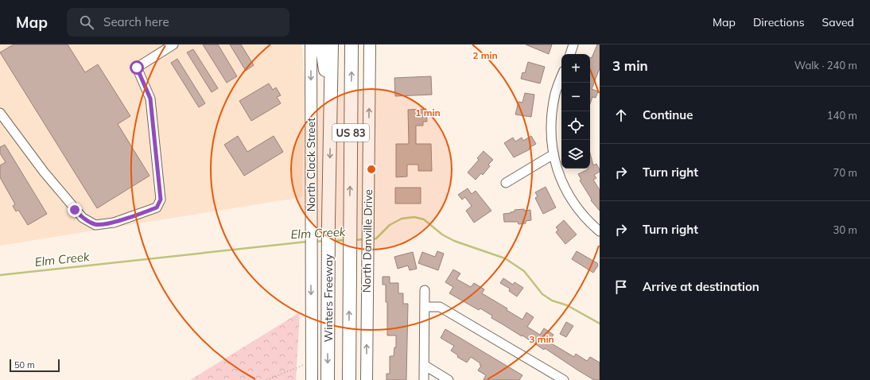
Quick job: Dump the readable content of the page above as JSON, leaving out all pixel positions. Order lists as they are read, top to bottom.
{
  "streets": {
    "highway": ["US 83", "Winters Freeway"],
    "main road": ["North Clack Street", "North Danville Drive"]
  },
  "one_way": ["North Clack Street", "North Danville Drive"],
  "water": ["Elm Creek"],
  "scale_bar": "50 m",
  "page": {
    "header": "Map",
    "search": "Search here",
    "nav": ["Map", "Directions", "Saved"],
    "heading": ["3 min", "Walk · 240 m"],
    "map_buttons": ["+", "−"],
    "list": [
      ["Continue", "140 m"],
      ["Turn right", "70 m"],
      ["Turn right", "30 m"],
      "Arrive at destination"
    ],
    "scale": "50 m"
  },
  "rings": ["2 min", "1 min", "3 min"]
}
